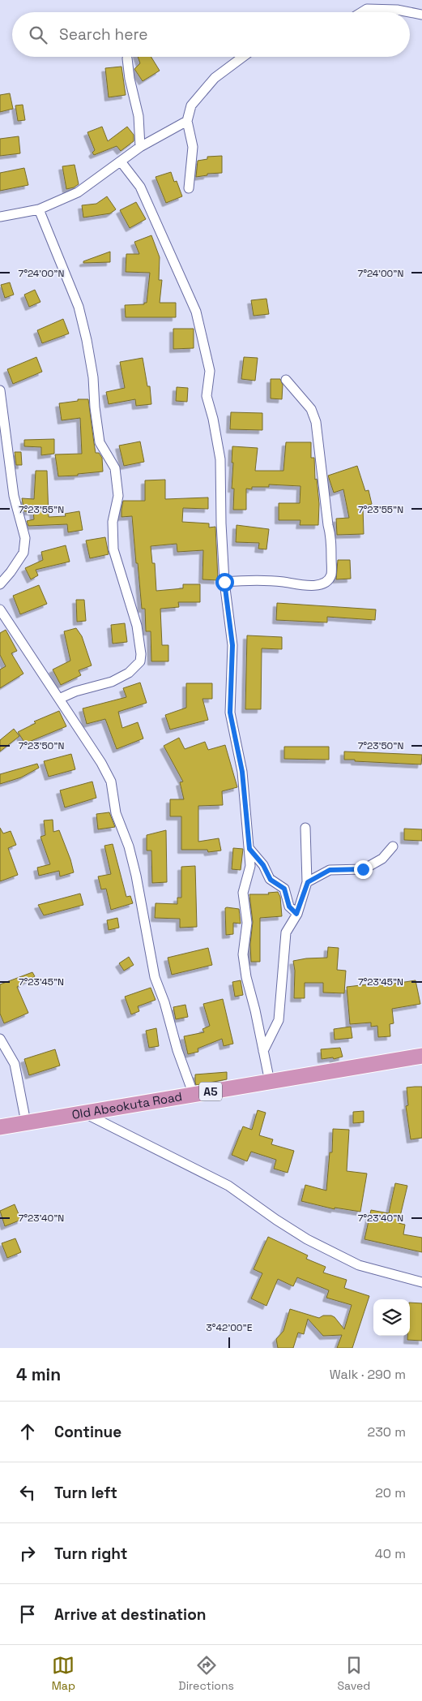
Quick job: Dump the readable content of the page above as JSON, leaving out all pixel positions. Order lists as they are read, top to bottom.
{
  "streets": {
    "highway": ["A5", "Old Abeokuta Road"]
  },
  "page": {
    "search": "Search here",
    "heading": ["4 min", "Walk · 290 m"],
    "list": [
      ["Continue", "230 m"],
      ["Turn left", "20 m"],
      ["Turn right", "40 m"],
      "Arrive at destination"
    ],
    "nav": ["Map", "Directions", "Saved"]
  },
  "coordinates": [
    "7°24'00\"N",
    "7°23'55\"N",
    "7°23'50\"N",
    "7°23'45\"N",
    "7°23'40\"N",
    "3°42'00\"E"
  ]
}
